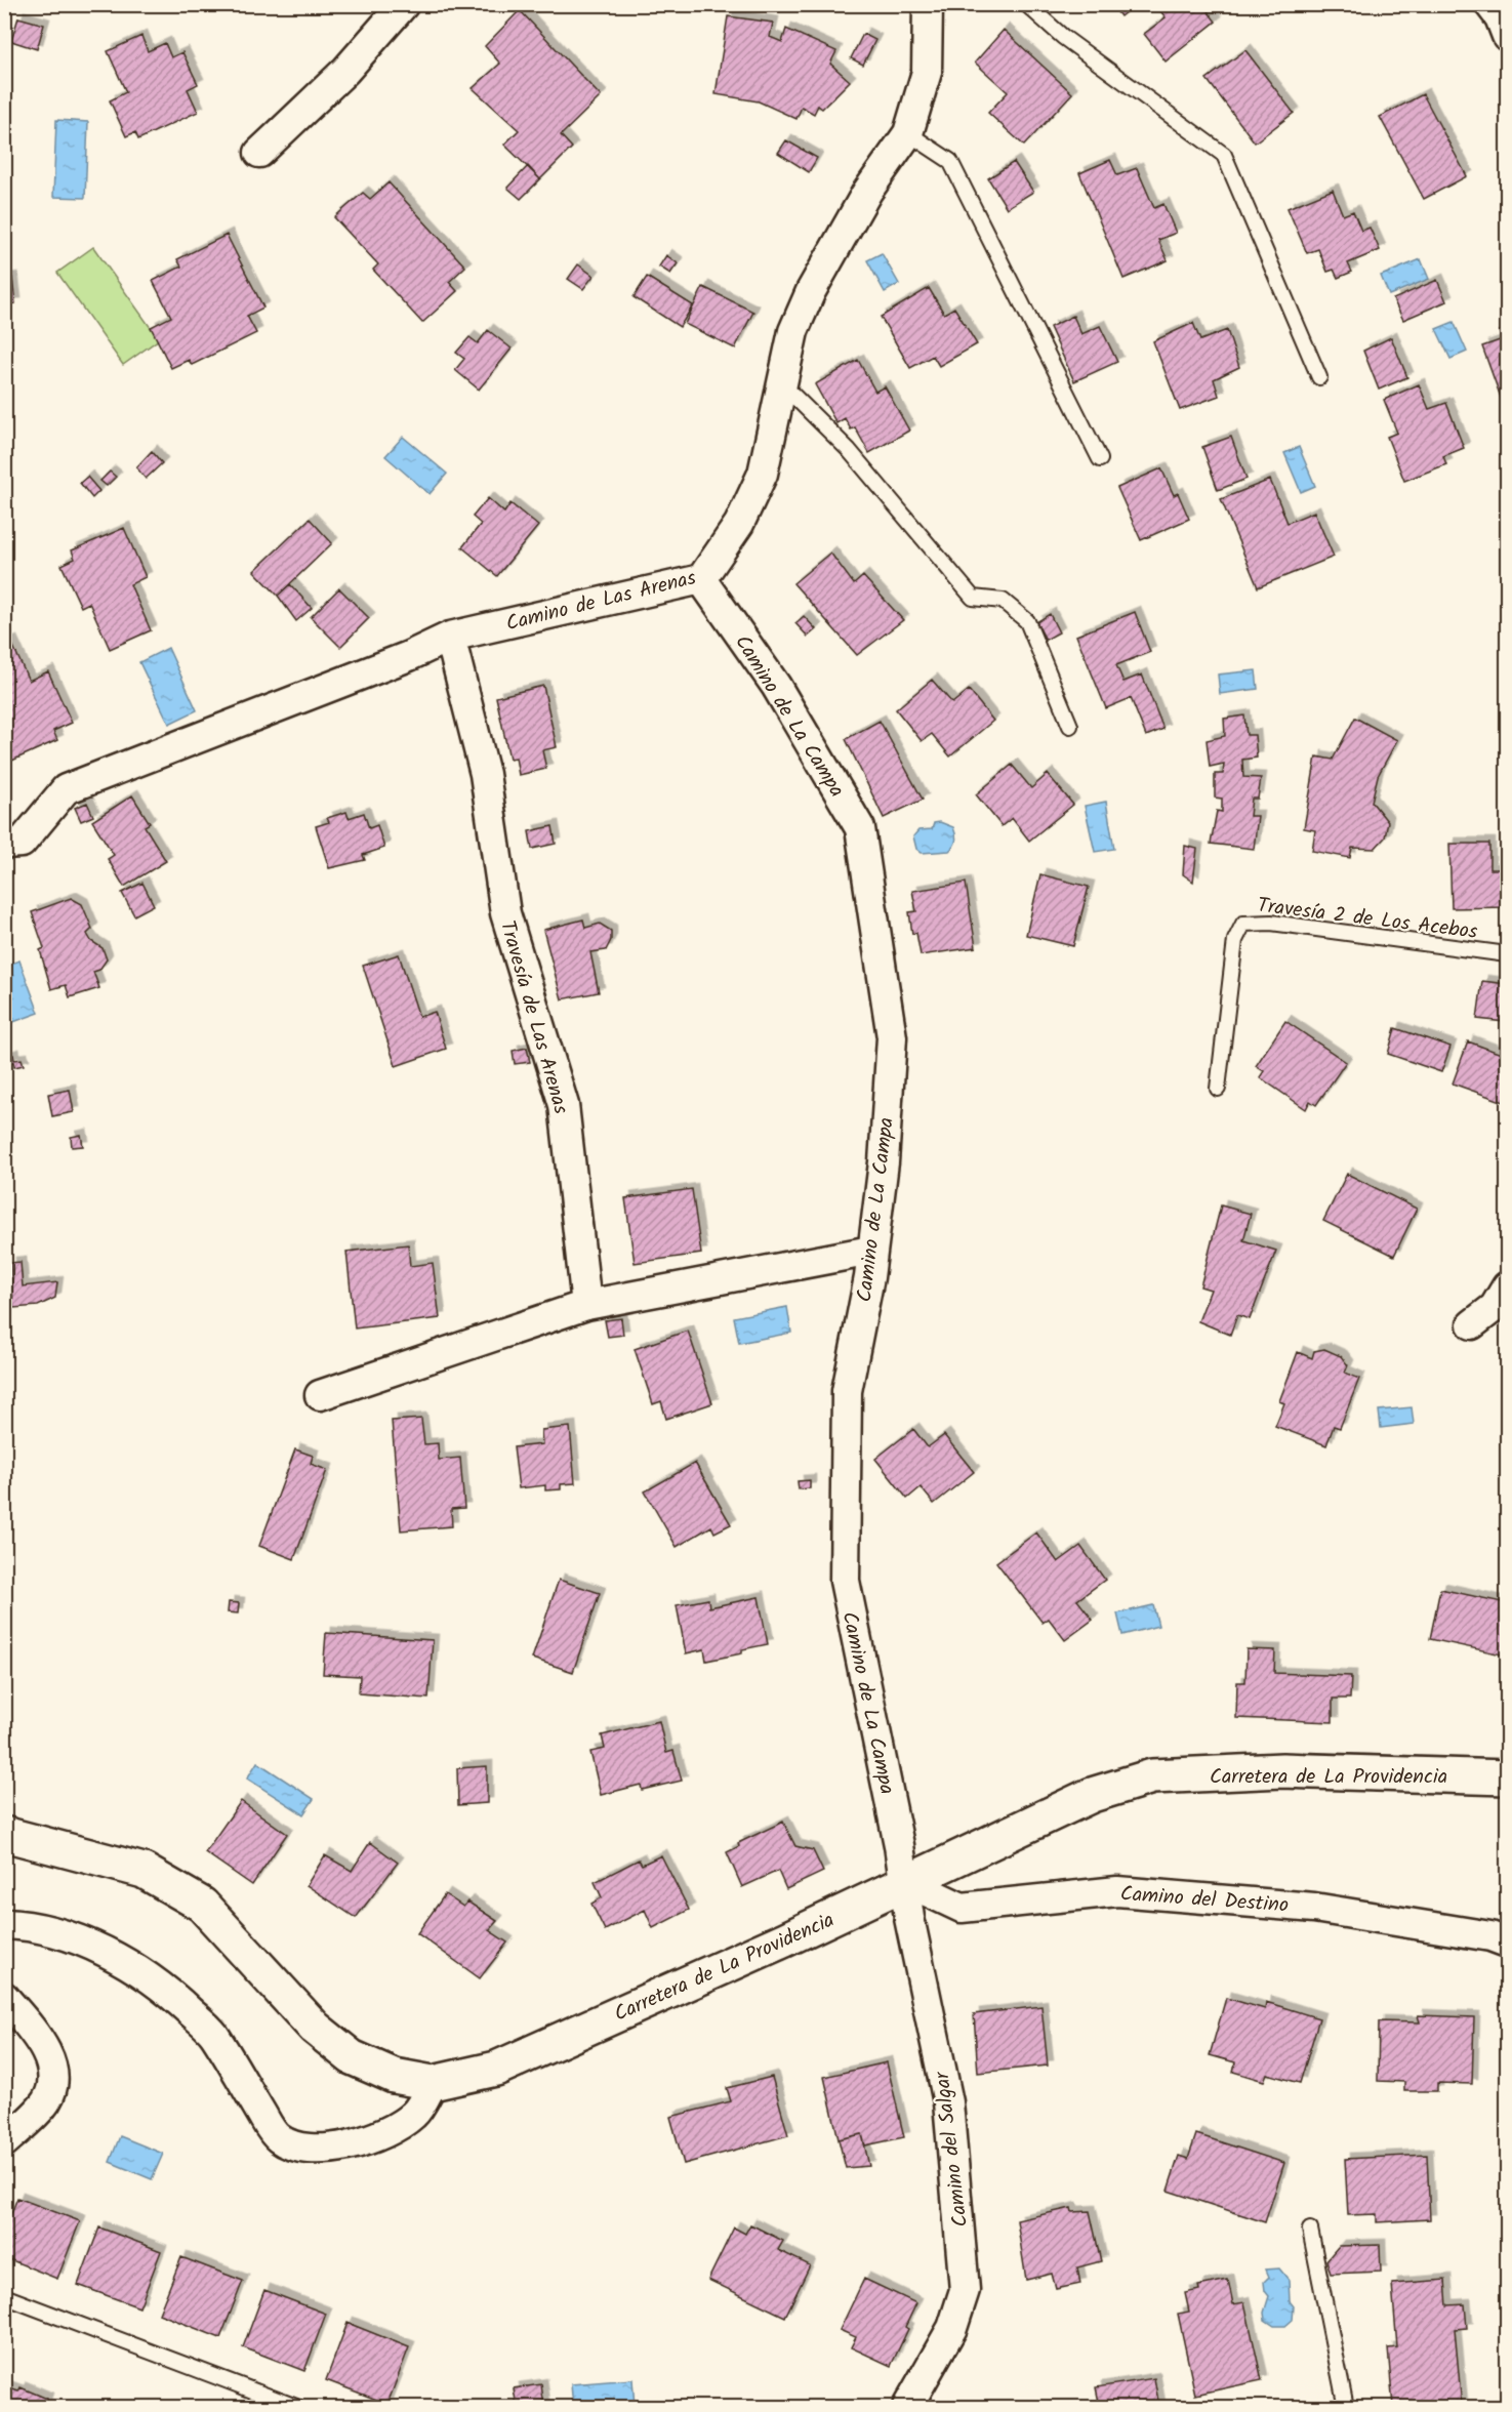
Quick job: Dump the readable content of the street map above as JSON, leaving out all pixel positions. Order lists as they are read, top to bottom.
{
  "streets": {
    "street": [
      "Camino de Las Arenas",
      "Camino de La Campa",
      "Travesía de Las Arenas",
      "Carretera de La Providencia",
      "Camino del Destino",
      "Camino del Salgar"
    ],
    "lane": ["Travesía 2 de Los Acebos"]
  },
  "crossings": [
    ["Camino de Las Arenas", "Camino de La Campa"],
    ["Camino de Las Arenas", "Travesía de Las Arenas"],
    ["Camino de La Campa", "Carretera de La Providencia"],
    ["Camino de La Campa", "Camino del Destino"],
    ["Camino de La Campa", "Camino del Salgar"],
    ["Carretera de La Providencia", "Camino del Destino"],
    ["Carretera de La Providencia", "Camino del Salgar"],
    ["Camino del Destino", "Camino del Salgar"]
  ]
}
